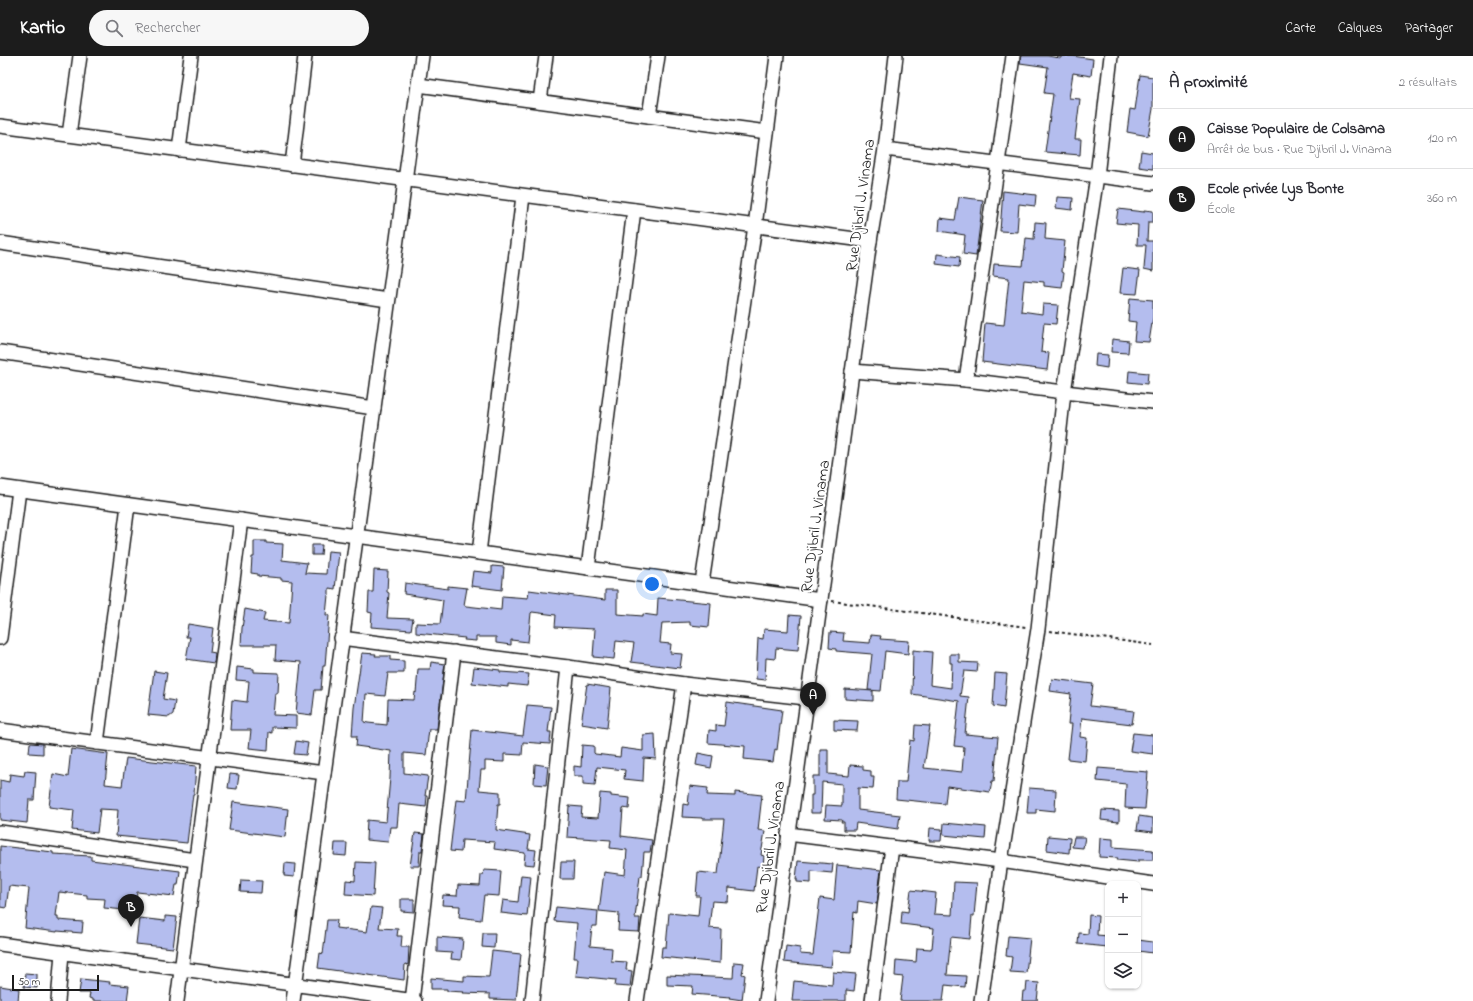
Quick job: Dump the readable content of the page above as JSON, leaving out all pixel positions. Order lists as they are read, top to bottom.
{
  "streets": {
    "street": ["Rue Djibril J. Vinama"]
  },
  "scale_bar": "50 m",
  "page": {
    "header": "Kartio",
    "search": "Rechercher",
    "nav": ["Carte", "Calques", "Partager"],
    "heading": ["À proximité", "2 résultats"],
    "list": [
      {
        "mark": "A",
        "name": "Caisse Populaire de Colsama",
        "note": "Arrêt de bus · Rue Djibril J. Vinama",
        "value": "120 m"
      },
      {
        "mark": "B",
        "name": "Ecole privée Lys Bonte",
        "note": "École",
        "value": "360 m"
      }
    ],
    "pins": ["A", "B"],
    "map_buttons": ["+", "−"],
    "scale": "50 m"
  }
}
